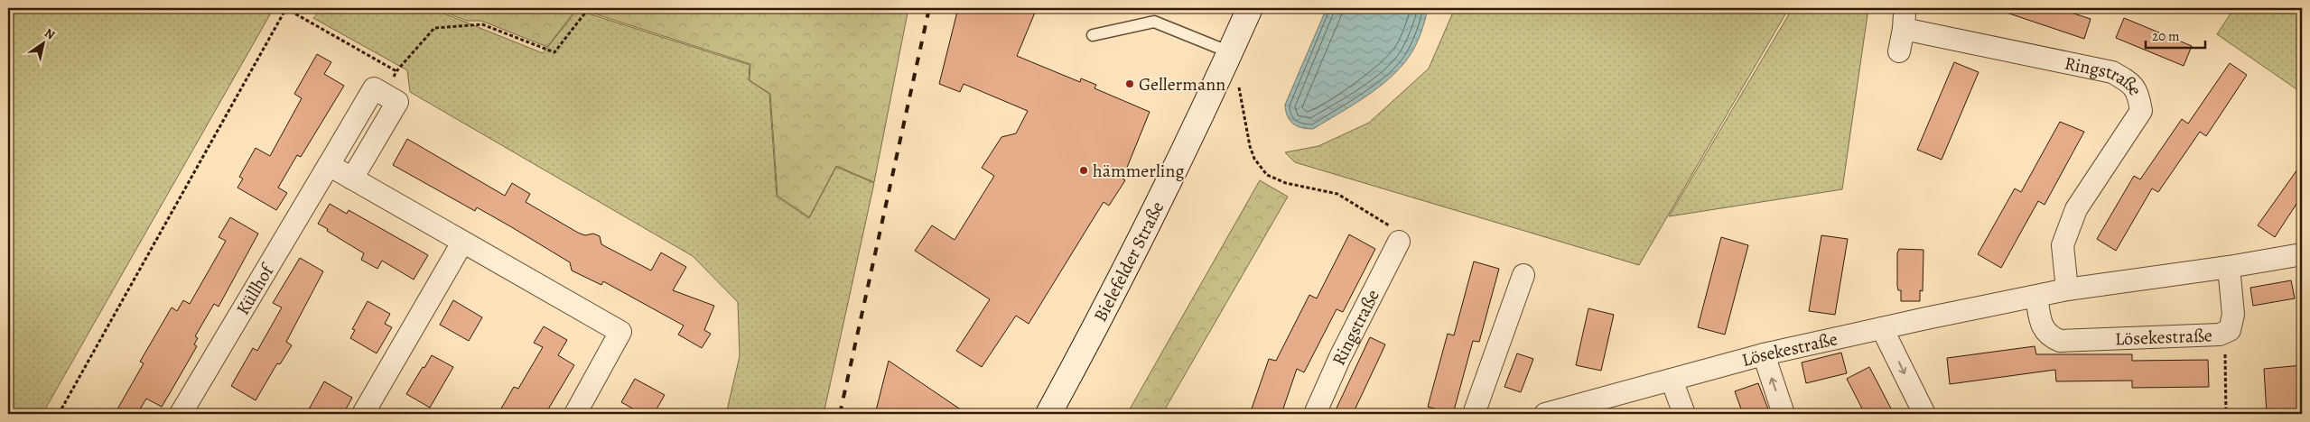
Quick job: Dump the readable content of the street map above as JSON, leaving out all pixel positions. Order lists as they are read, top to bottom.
{
  "streets": {
    "main road": ["Bielefelder Straße"],
    "street": ["Ringstraße", "Küllhof", "Lösekestraße"]
  },
  "crossings": [
    ["Ringstraße", "Lösekestraße"]
  ],
  "places": ["Gellermann", "hämmerling"],
  "scale_bar": "20 m",
  "north": "top right"
}
